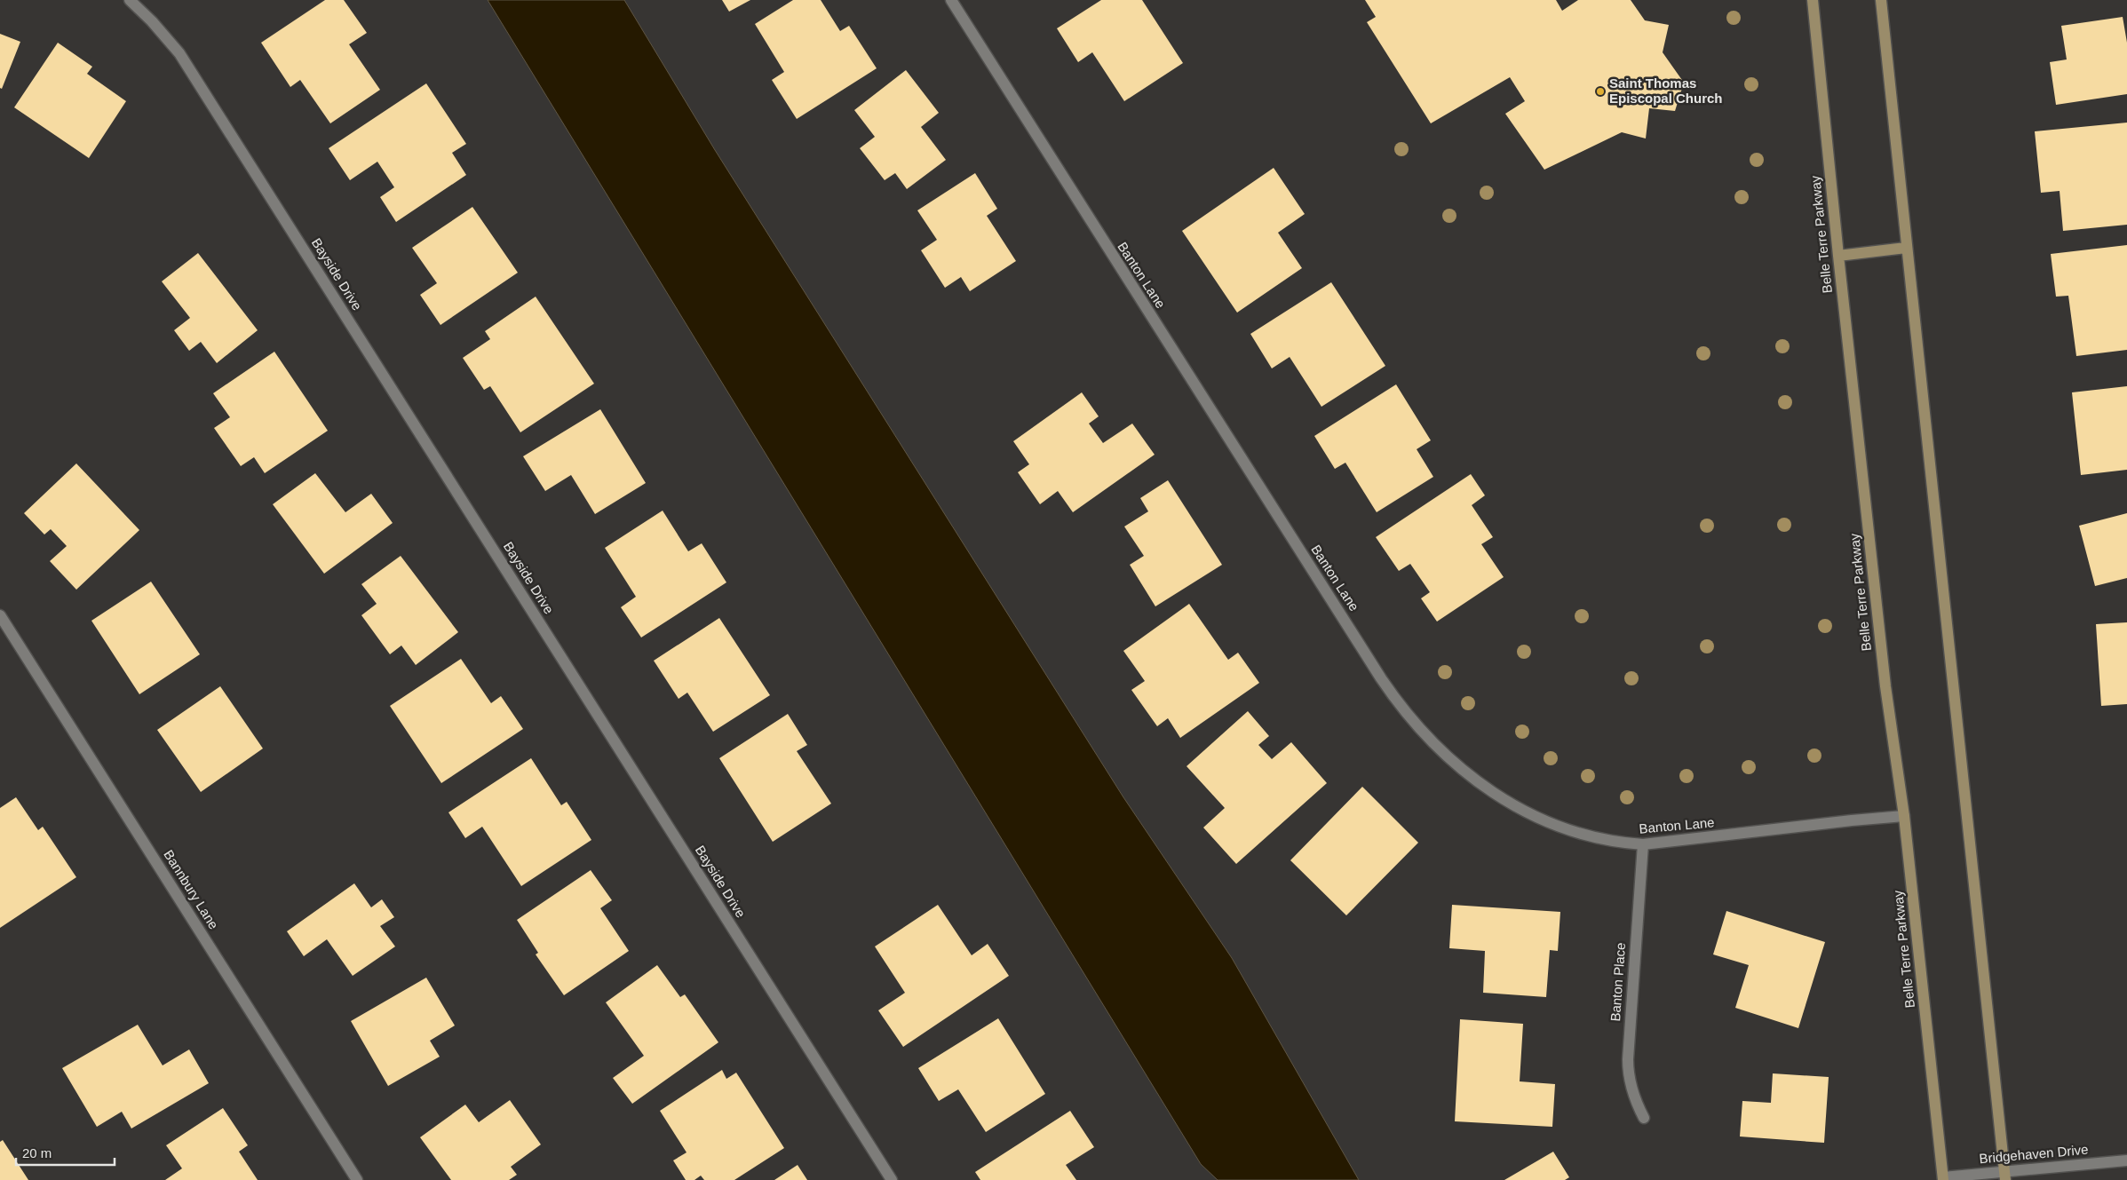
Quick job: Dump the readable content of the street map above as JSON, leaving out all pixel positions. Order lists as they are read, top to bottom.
{
  "streets": {
    "main road": ["Belle Terre Parkway"],
    "street": [
      "Bayside Drive",
      "Banton Lane",
      "Bannbury Lane",
      "Banton Place",
      "Bridgehaven Drive"
    ]
  },
  "crossings": [
    ["Belle Terre Parkway", "Banton Lane"],
    ["Belle Terre Parkway", "Bridgehaven Drive"],
    ["Banton Lane", "Banton Place"]
  ],
  "places": ["Saint Thomas Episcopal Church"],
  "scale_bar": "20 m"
}
